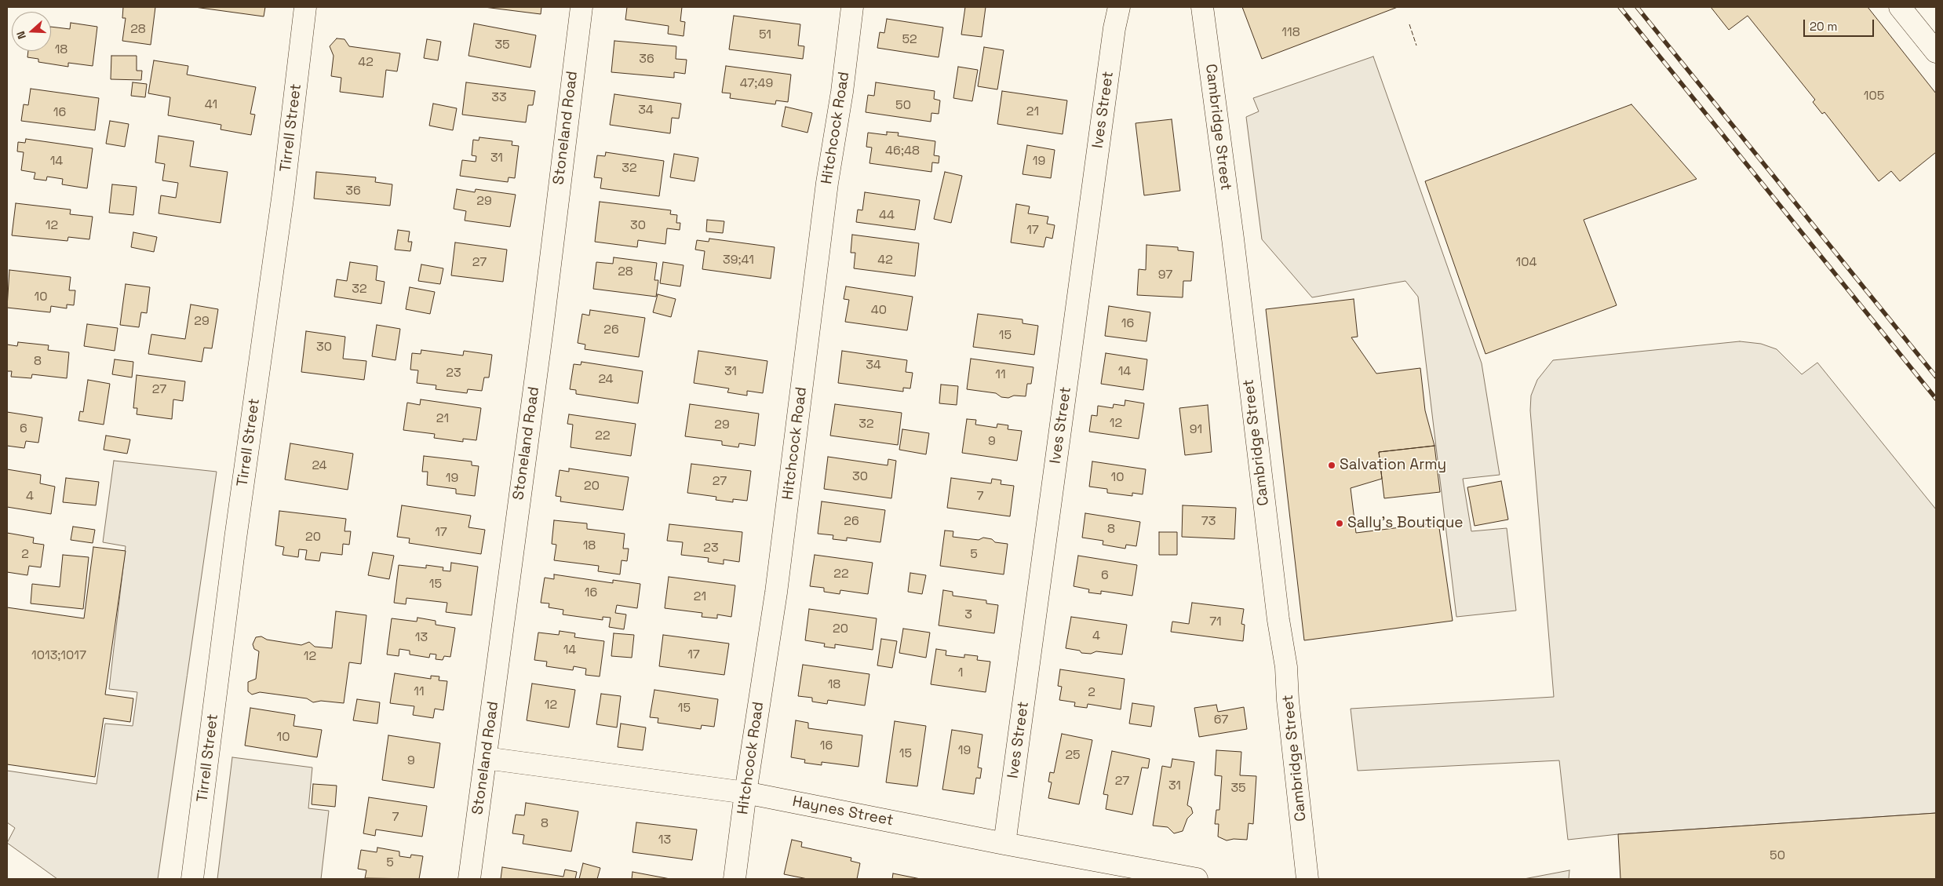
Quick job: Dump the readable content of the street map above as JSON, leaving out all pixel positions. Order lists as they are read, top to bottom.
{
  "streets": {
    "street": [
      "Ives Street",
      "Cambridge Street",
      "Tirrell Street",
      "Stoneland Road",
      "Hitchcock Road",
      "Haynes Street"
    ]
  },
  "crossings": [
    ["Ives Street", "Haynes Street"],
    ["Stoneland Road", "Haynes Street"],
    ["Hitchcock Road", "Haynes Street"]
  ],
  "places": ["Salvation Army", "Sally's Boutique"],
  "house_numbers": [
    "28",
    "118",
    "51",
    "52",
    "35",
    "18",
    "36",
    "42",
    "47;49",
    "105",
    "33",
    "41",
    "50",
    "34",
    "21",
    "16",
    "46;48",
    "31",
    "14",
    "19",
    "32",
    "36",
    "29",
    "44",
    "12",
    "30",
    "17",
    "39;41",
    "42",
    "27",
    "104",
    "28",
    "97",
    "32",
    "10",
    "40",
    "29",
    "16",
    "26",
    "15",
    "30",
    "8",
    "34",
    "31",
    "14",
    "23",
    "11",
    "24",
    "27",
    "21",
    "12",
    "32",
    "29",
    "6",
    "91",
    "22",
    "9",
    "24",
    "30",
    "10",
    "19",
    "27",
    "20",
    "4",
    "7",
    "26",
    "73",
    "8",
    "17",
    "20",
    "18",
    "23",
    "2",
    "5",
    "22",
    "6",
    "15",
    "16",
    "21",
    "3",
    "71",
    "20",
    "4",
    "13",
    "14",
    "17",
    "1013;1017",
    "12",
    "1",
    "18",
    "11",
    "2",
    "12",
    "15",
    "67",
    "10",
    "16",
    "19",
    "15",
    "25",
    "9",
    "27",
    "31",
    "35",
    "7",
    "8",
    "13",
    "50",
    "5"
  ],
  "scale_bar": "20 m",
  "north": "left"
}
